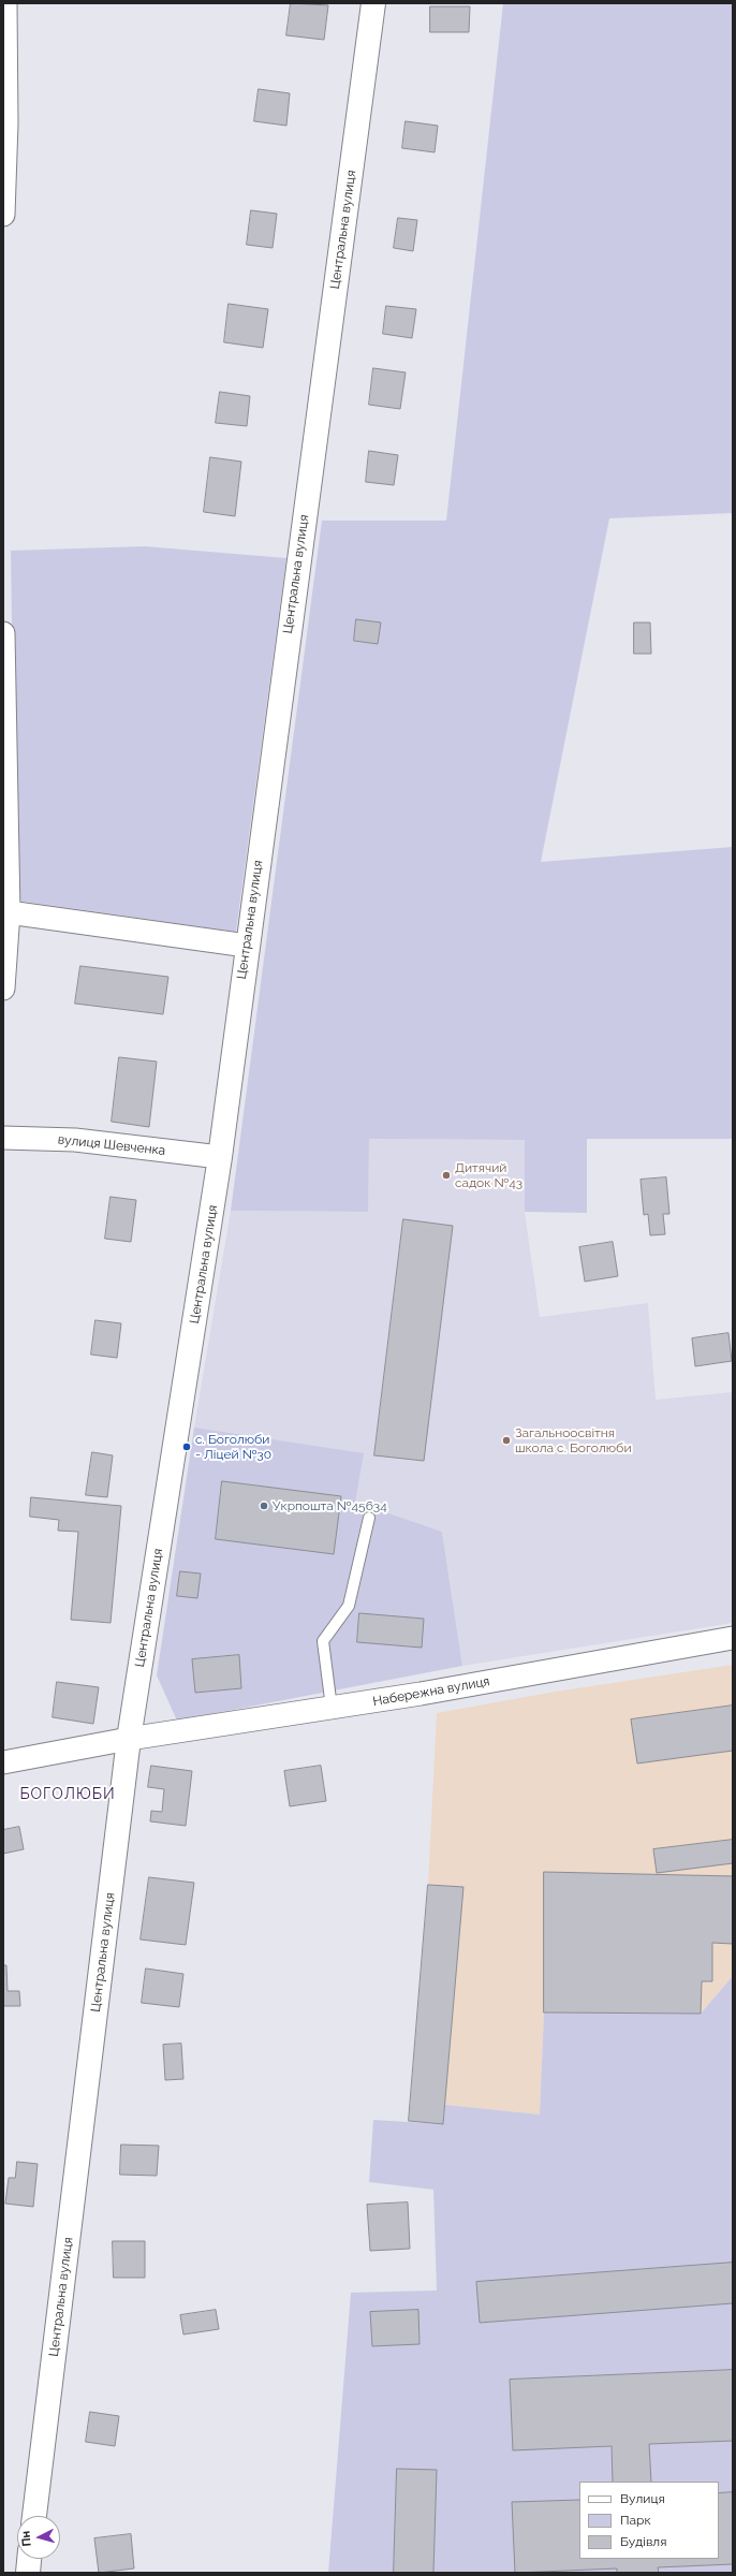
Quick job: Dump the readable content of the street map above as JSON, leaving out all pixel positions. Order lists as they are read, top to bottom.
{
  "streets": {
    "street": ["Центральна вулиця", "вулиця Шевченка", "Набережна вулиця"]
  },
  "crossings": [
    ["Центральна вулиця", "вулиця Шевченка"],
    ["Центральна вулиця", "Набережна вулиця"]
  ],
  "districts": ["БОГОЛЮБИ"],
  "places": [
    "Дитячий садок №43",
    "Загальноосвітня школа с. Боголюби",
    "с. Боголюби - Ліцей №30",
    "Укрпошта №45634"
  ],
  "legend": ["Вулиця", "Парк", "Будівля"],
  "north": "left"
}
